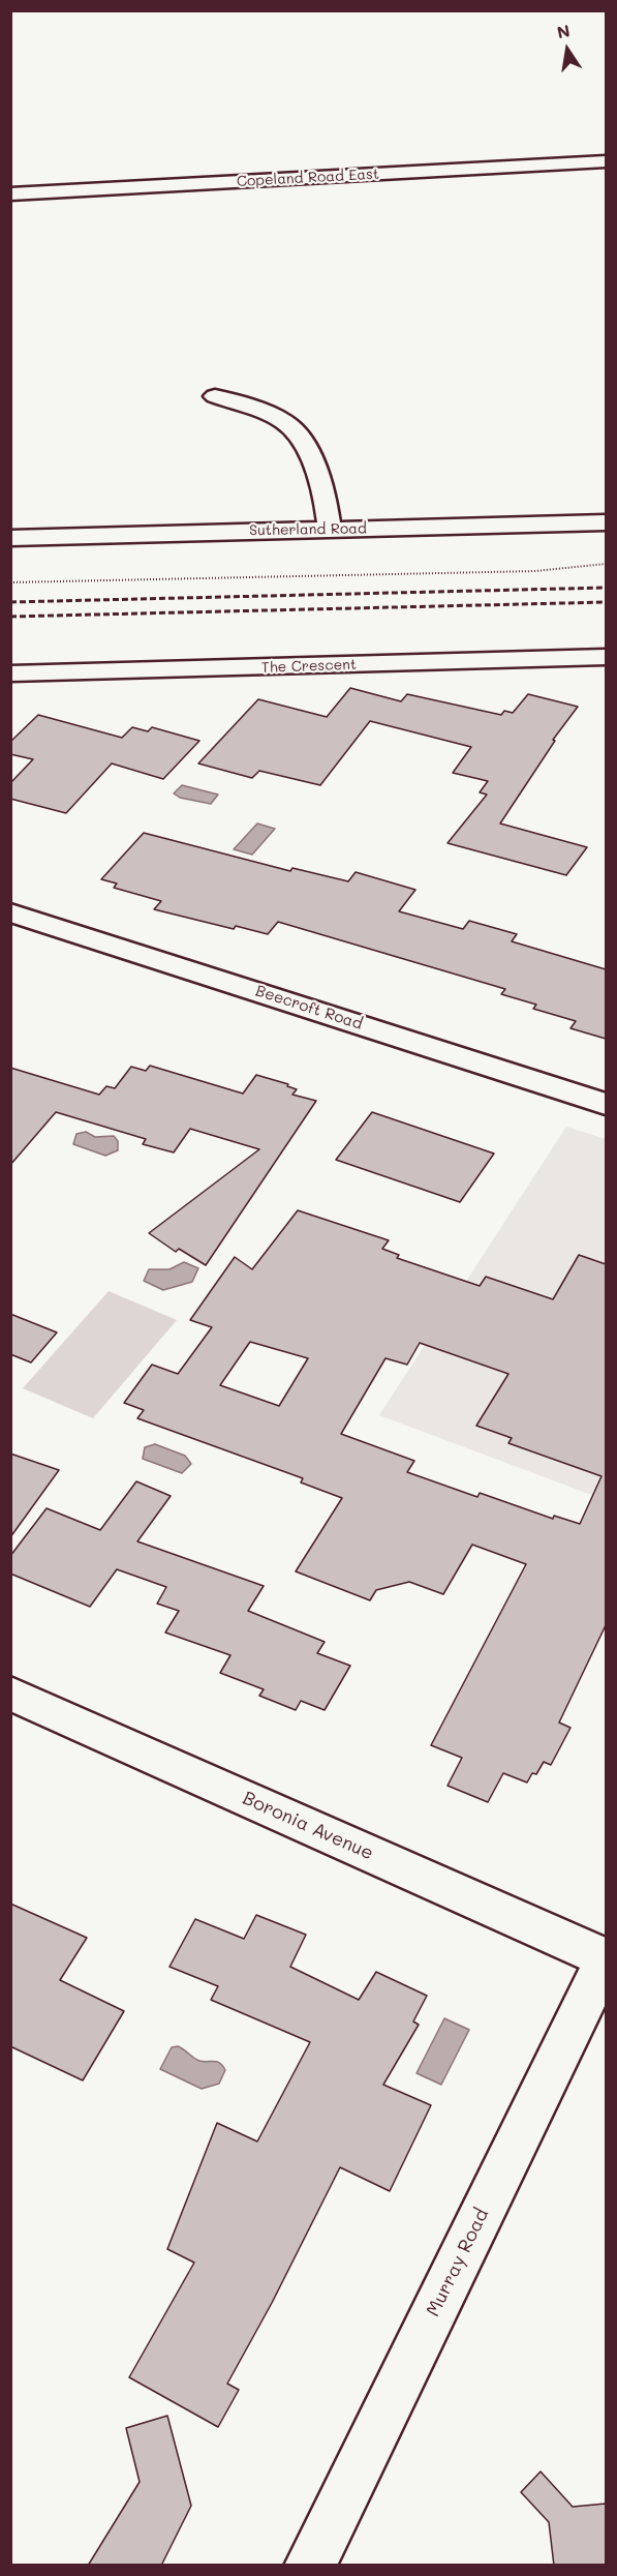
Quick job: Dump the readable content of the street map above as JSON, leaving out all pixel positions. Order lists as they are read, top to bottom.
{
  "streets": {
    "street": [
      "Copeland Road East",
      "Sutherland Road",
      "The Crescent",
      "Beecroft Road",
      "Boronia Avenue",
      "Murray Road"
    ]
  },
  "crossings": [
    ["Boronia Avenue", "Murray Road"]
  ],
  "north": "top"
}
